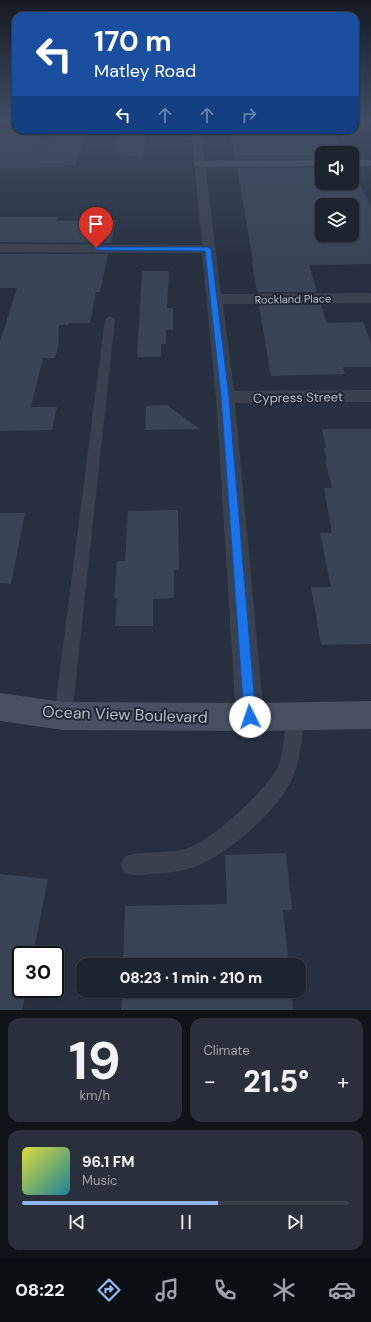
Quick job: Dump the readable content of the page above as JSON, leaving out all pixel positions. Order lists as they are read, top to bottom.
{
  "streets": {
    "street": ["Rockland Place", "Cypress Street", "Ocean View Boulevard"]
  },
  "page": {
    "turn": ["170 m", "Matley Road"],
    "limit": "30",
    "trip": "08:23 · 1 min · 210 m",
    "tile": [
      ["19", "km/h"],
      "Climate"
    ],
    "heat": ["−", "21.5°", "+"],
    "song": ["96.1 FM", "Music"],
    "tabs": "08:22"
  }
}
